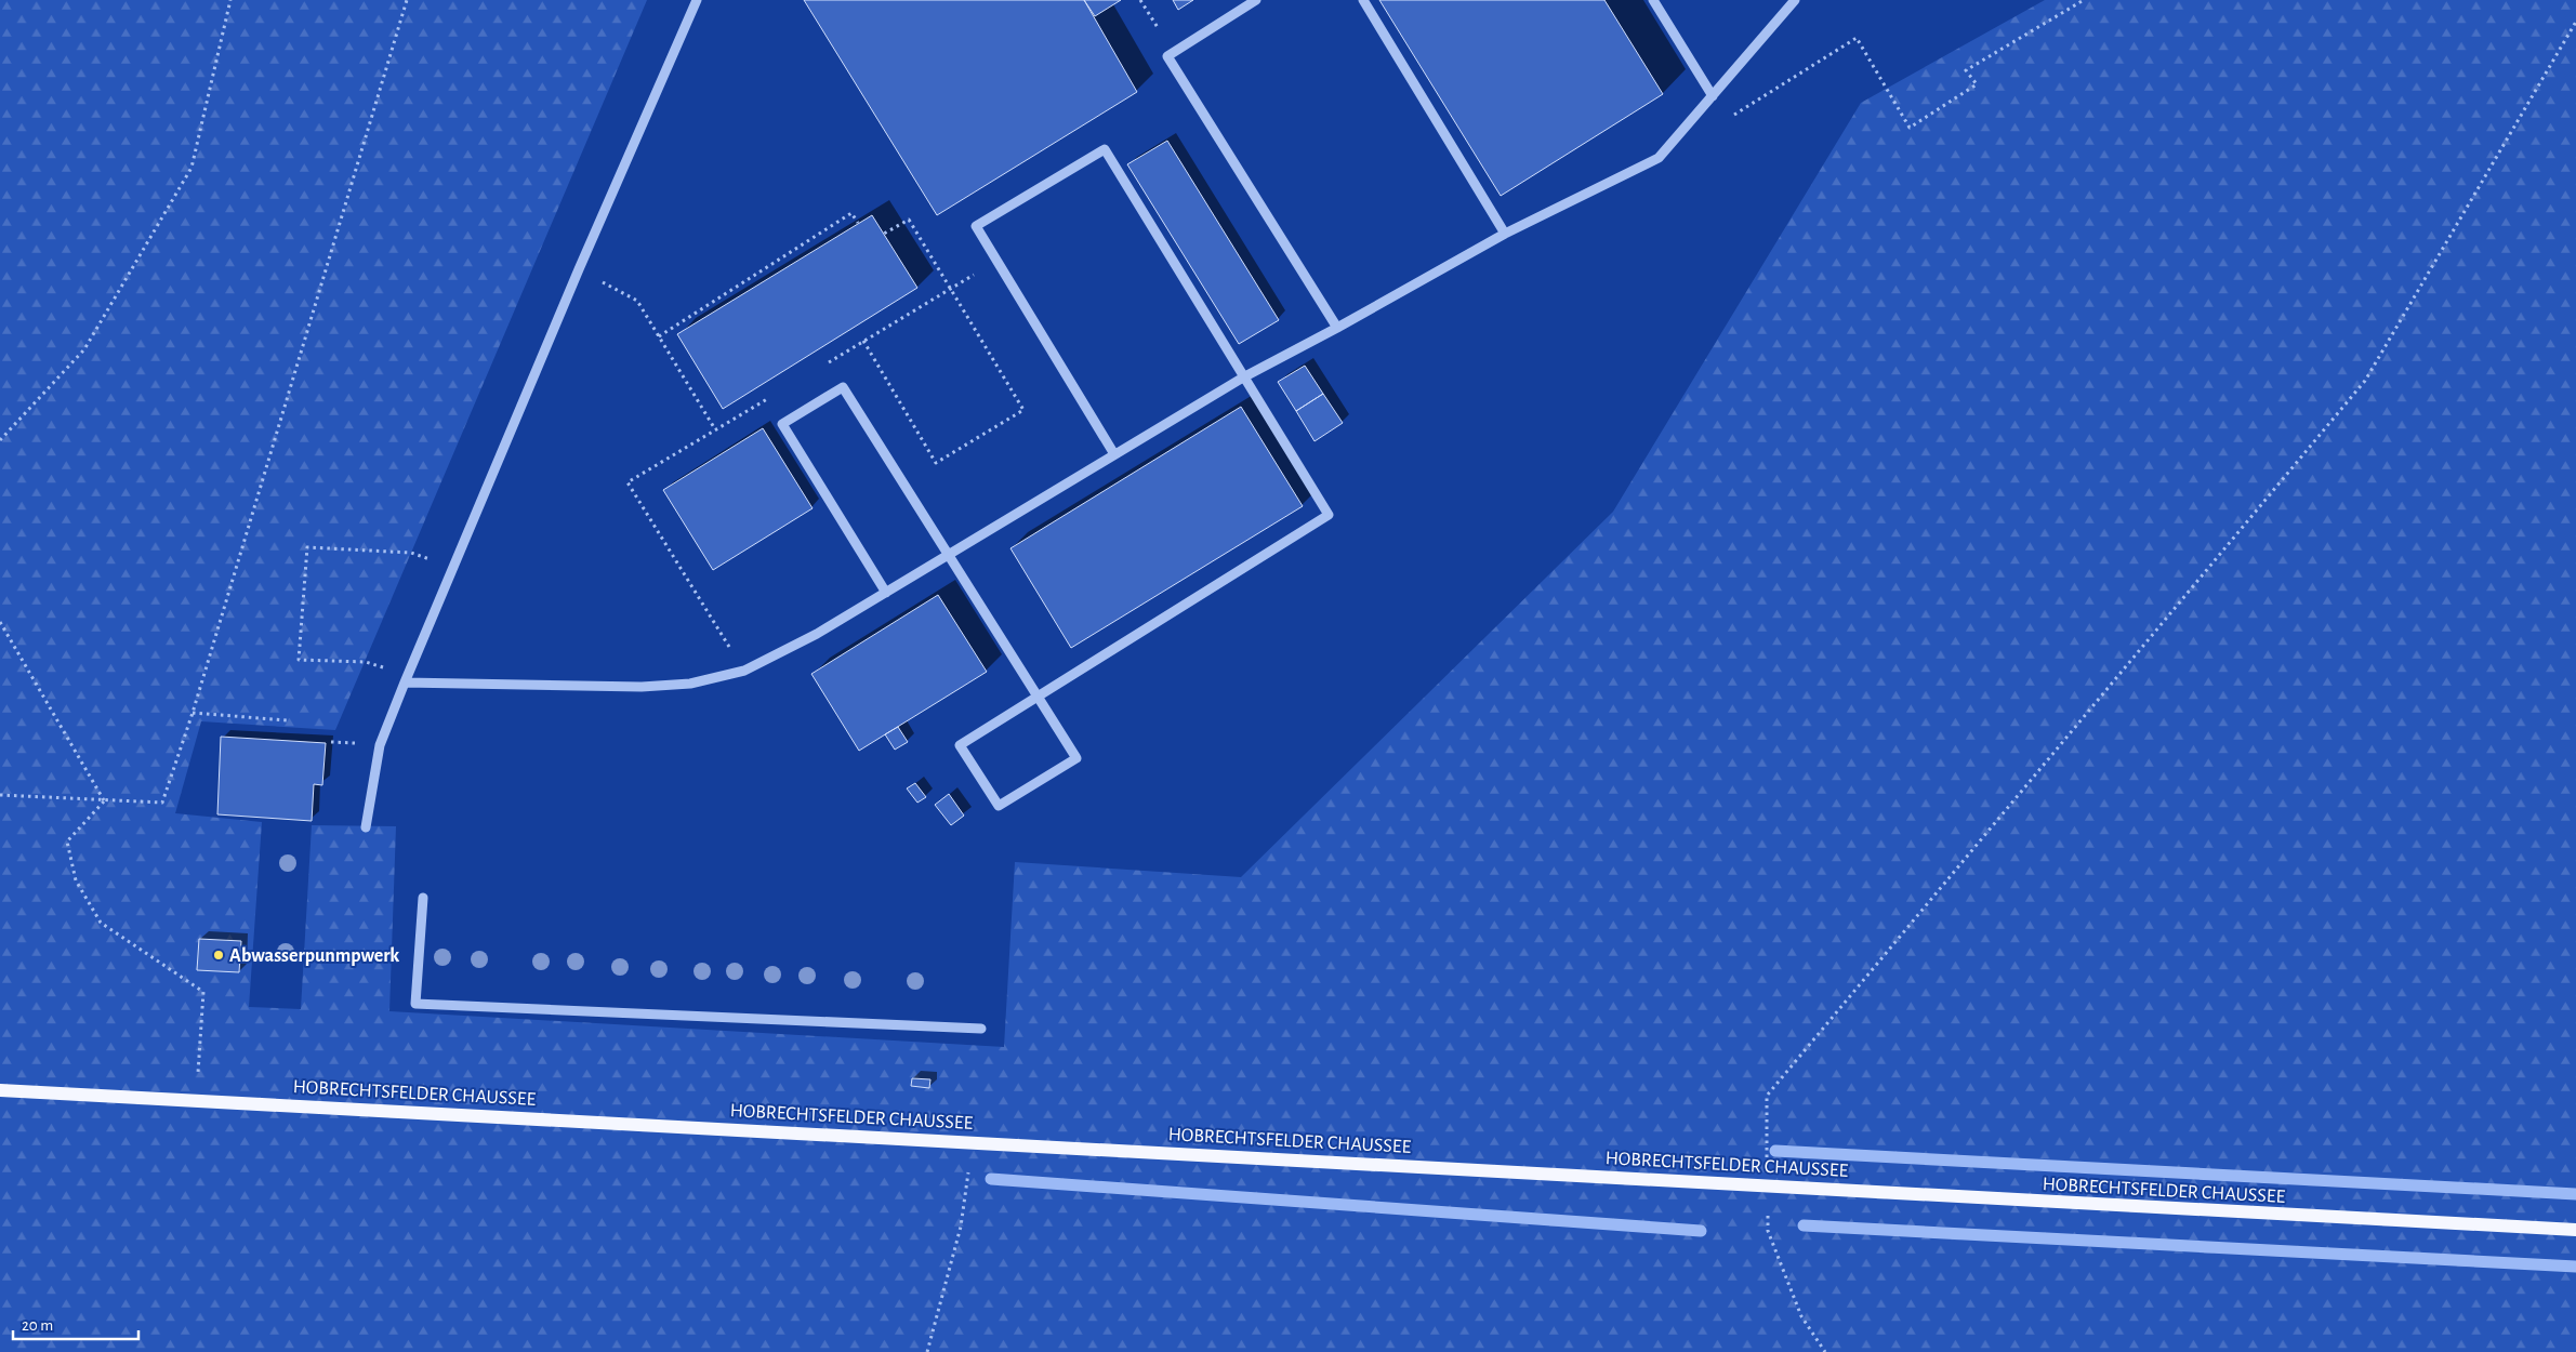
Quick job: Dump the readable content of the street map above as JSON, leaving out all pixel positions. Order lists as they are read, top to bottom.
{
  "streets": {
    "main road": ["HOBRECHTSFELDER CHAUSSEE"]
  },
  "places": ["Abwasserpunmpwerk"],
  "scale_bar": "20 m"
}
